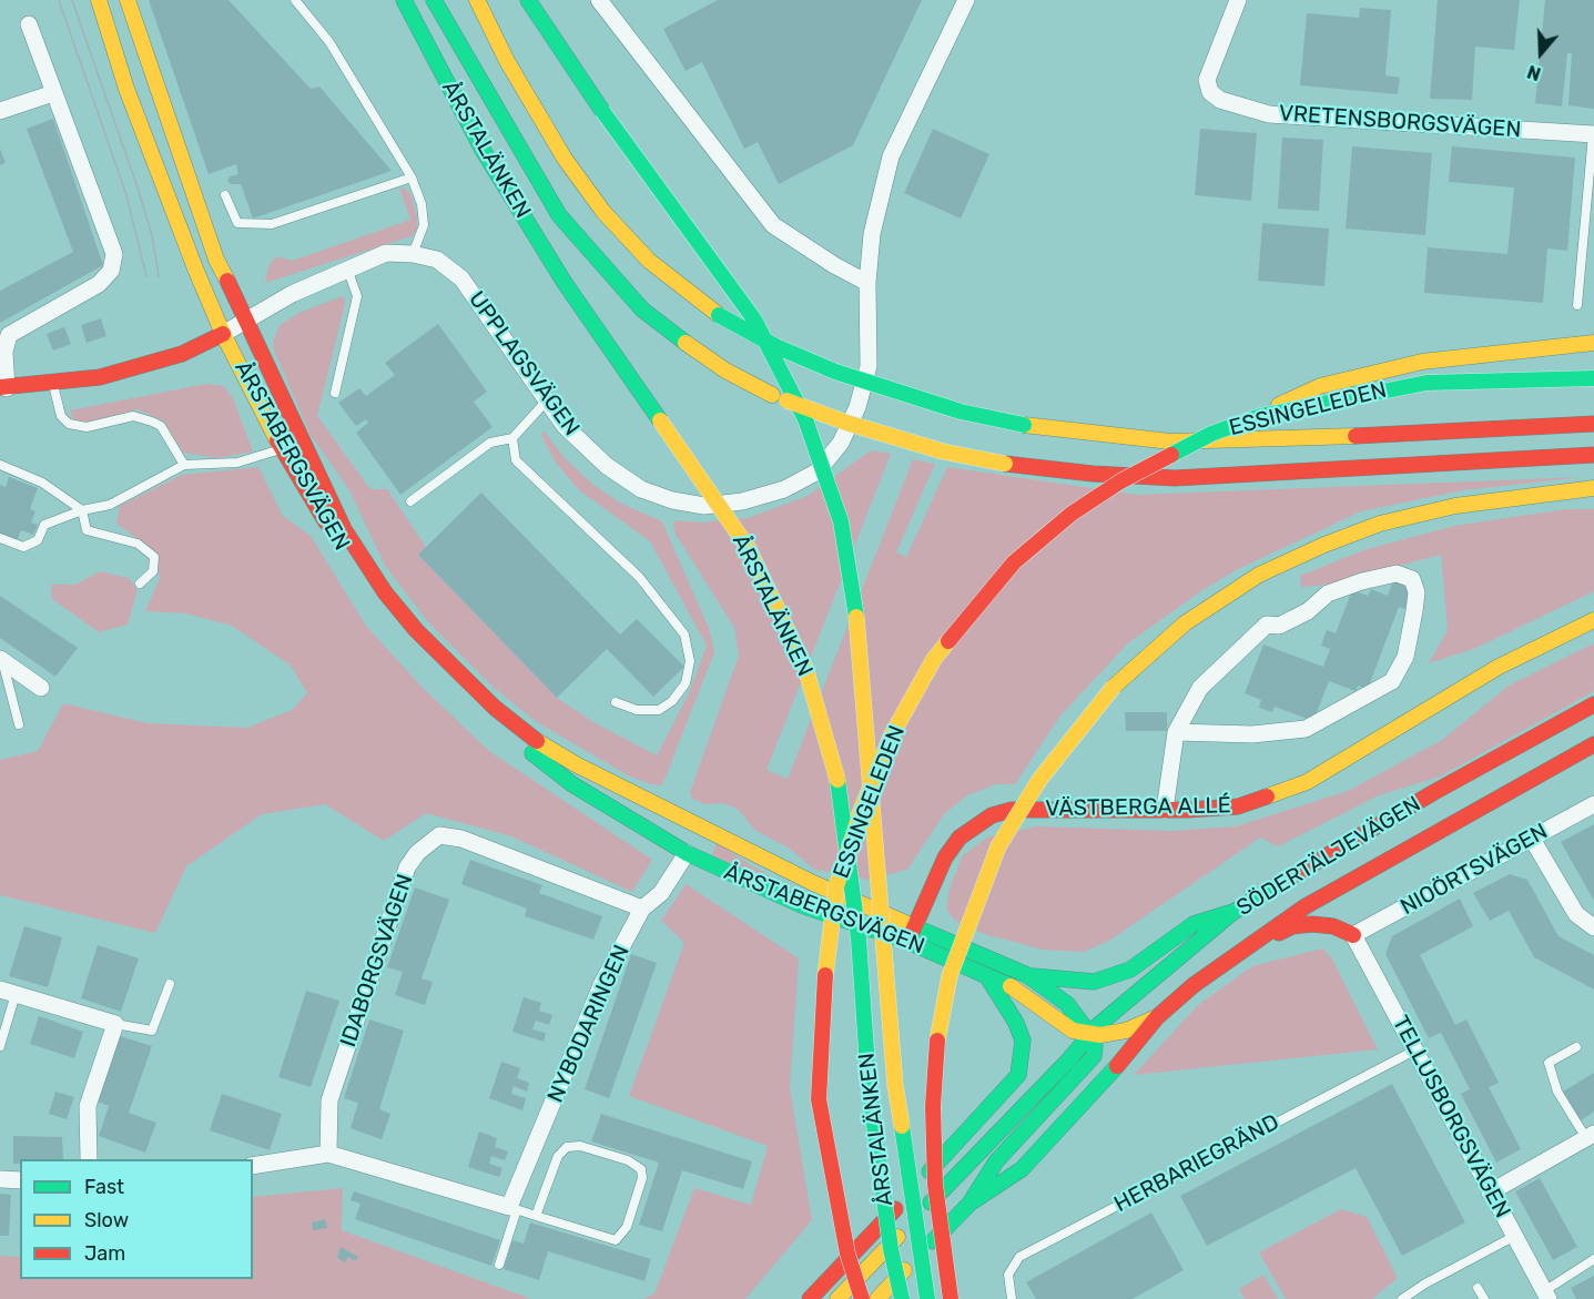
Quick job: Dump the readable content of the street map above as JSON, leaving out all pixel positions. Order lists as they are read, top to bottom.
{
  "streets": {
    "main road": [
      "ÅRSTALÄNKEN",
      "ESSINGELEDEN",
      "ÅRSTABERGSVÄGEN",
      "VÄSTBERGA ALLÉ",
      "SÖDERTÄLJEVÄGEN"
    ],
    "street": [
      "VRETENSBORGSVÄGEN",
      "UPPLAGSVÄGEN",
      "NIOÖRTSVÄGEN",
      "IDABORGSVÄGEN",
      "NYBODARINGEN",
      "TELLUSBORGSVÄGEN"
    ],
    "lane": ["HERBARIEGRÄND"]
  },
  "crossings": [
    ["UPPLAGSVÄGEN", "ÅRSTABERGSVÄGEN"],
    ["ÅRSTABERGSVÄGEN", "VÄSTBERGA ALLÉ"],
    ["ÅRSTABERGSVÄGEN", "SÖDERTÄLJEVÄGEN"],
    ["ÅRSTABERGSVÄGEN", "NYBODARINGEN"],
    ["NIOÖRTSVÄGEN", "TELLUSBORGSVÄGEN"],
    ["IDABORGSVÄGEN", "NYBODARINGEN"],
    ["TELLUSBORGSVÄGEN", "HERBARIEGRÄND"]
  ],
  "legend": ["Fast", "Slow", "Jam"],
  "north": "bottom"
}
